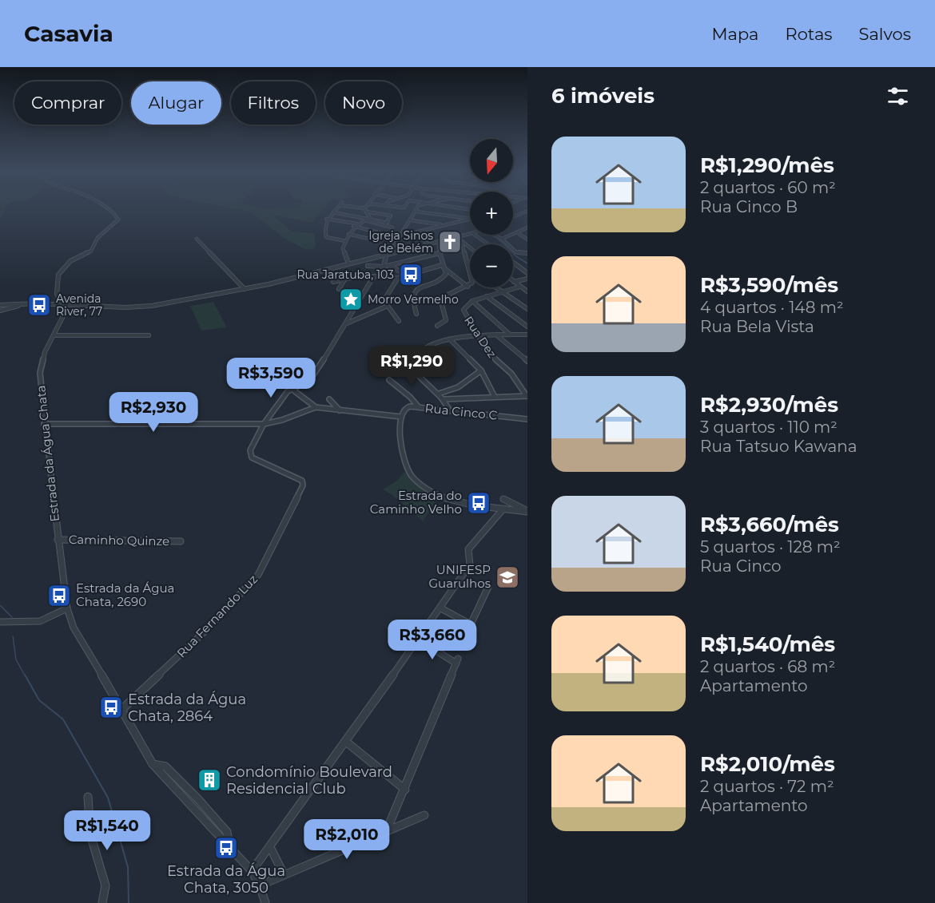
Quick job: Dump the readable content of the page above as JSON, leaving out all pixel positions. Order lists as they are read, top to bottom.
{
  "streets": {
    "street": [
      "Rua Dez",
      "Rua Cinco C",
      "Estrada da Água Chata",
      "Caminho Quinze",
      "Rua Fernando Luz"
    ]
  },
  "crossings": [
    ["Estrada da Água Chata", "Caminho Quinze"],
    ["Estrada da Água Chata", "Rua Fernando Luz"]
  ],
  "places": {
    "church": ["Igreja Sinos de Belém"],
    "bus stop": [
      "Rua Jaratuba, 103",
      "Avenida River, 77",
      "Estrada do Caminho Velho",
      "Estrada da Água Chata, 2690",
      "Estrada da Água Chata, 2864",
      "Estrada da Água Chata, 3050"
    ],
    "place": ["Morro Vermelho"],
    "school or university": ["UNIFESP Guarulhos"],
    "building": ["Condomínio Boulevard Residencial Club"]
  },
  "north": "bottom",
  "page": {
    "header": "Casavia",
    "nav": ["Mapa", "Rotas", "Salvos"],
    "heading": "6 imóveis",
    "chip": [
      "Comprar",
      "Alugar",
      "Filtros",
      "Novo"
    ],
    "list": [
      {
        "name": "R$1,290/mês",
        "note": "2 quartos · 60 m² · Rua Cinco B"
      },
      {
        "name": "R$3,590/mês",
        "note": "4 quartos · 148 m² · Rua Bela Vista"
      },
      {
        "name": "R$2,930/mês",
        "note": "3 quartos · 110 m² · Rua Tatsuo Kawana"
      },
      {
        "name": "R$3,660/mês",
        "note": "5 quartos · 128 m² · Rua Cinco"
      },
      {
        "name": "R$1,540/mês",
        "note": "2 quartos · 68 m² · Apartamento"
      },
      {
        "name": "R$2,010/mês",
        "note": "2 quartos · 72 m² · Apartamento"
      }
    ],
    "map_buttons": ["+", "−"],
    "price": [
      "R$1,290",
      "R$3,590",
      "R$2,930",
      "R$3,660",
      "R$1,540",
      "R$2,010"
    ]
  }
}
